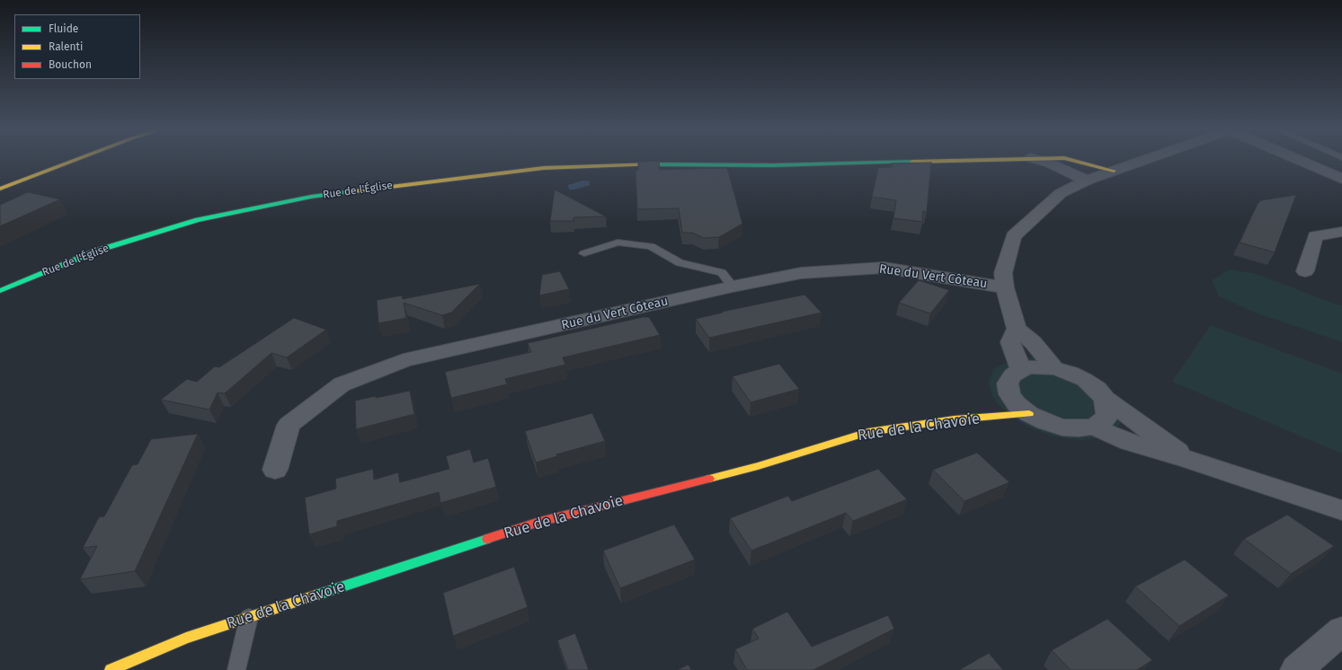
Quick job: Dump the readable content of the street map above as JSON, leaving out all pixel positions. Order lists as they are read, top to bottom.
{
  "streets": {
    "street": ["Rue de l'Église", "Rue du Vert Côteau", "Rue de la Chavoie"]
  },
  "legend": ["Fluide", "Ralenti", "Bouchon"]
}
